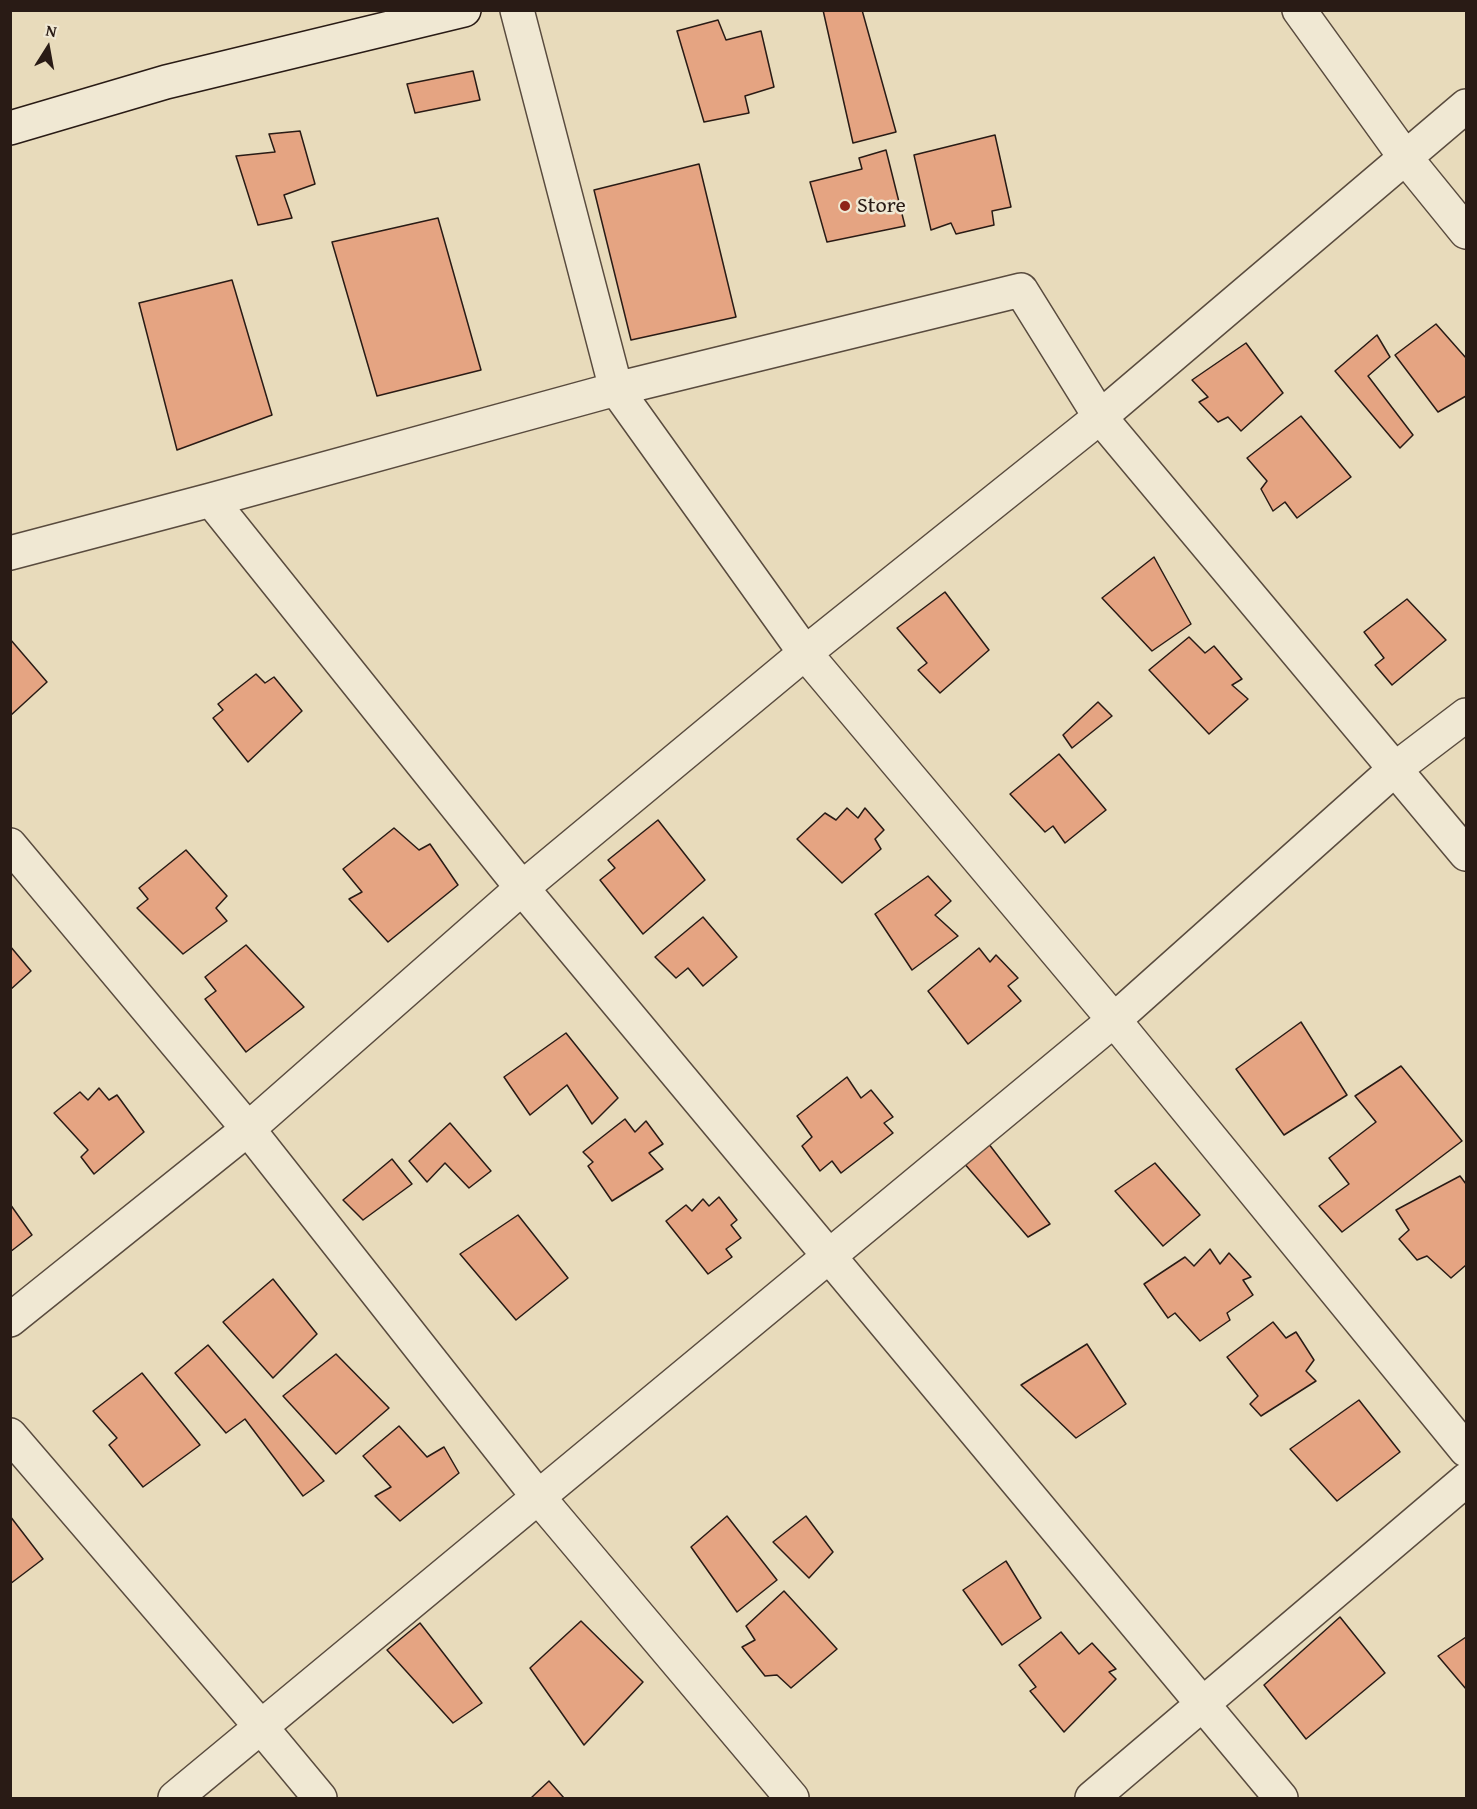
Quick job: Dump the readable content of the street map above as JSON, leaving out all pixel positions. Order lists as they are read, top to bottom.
{
  "places": ["Store"],
  "north": "top"
}
